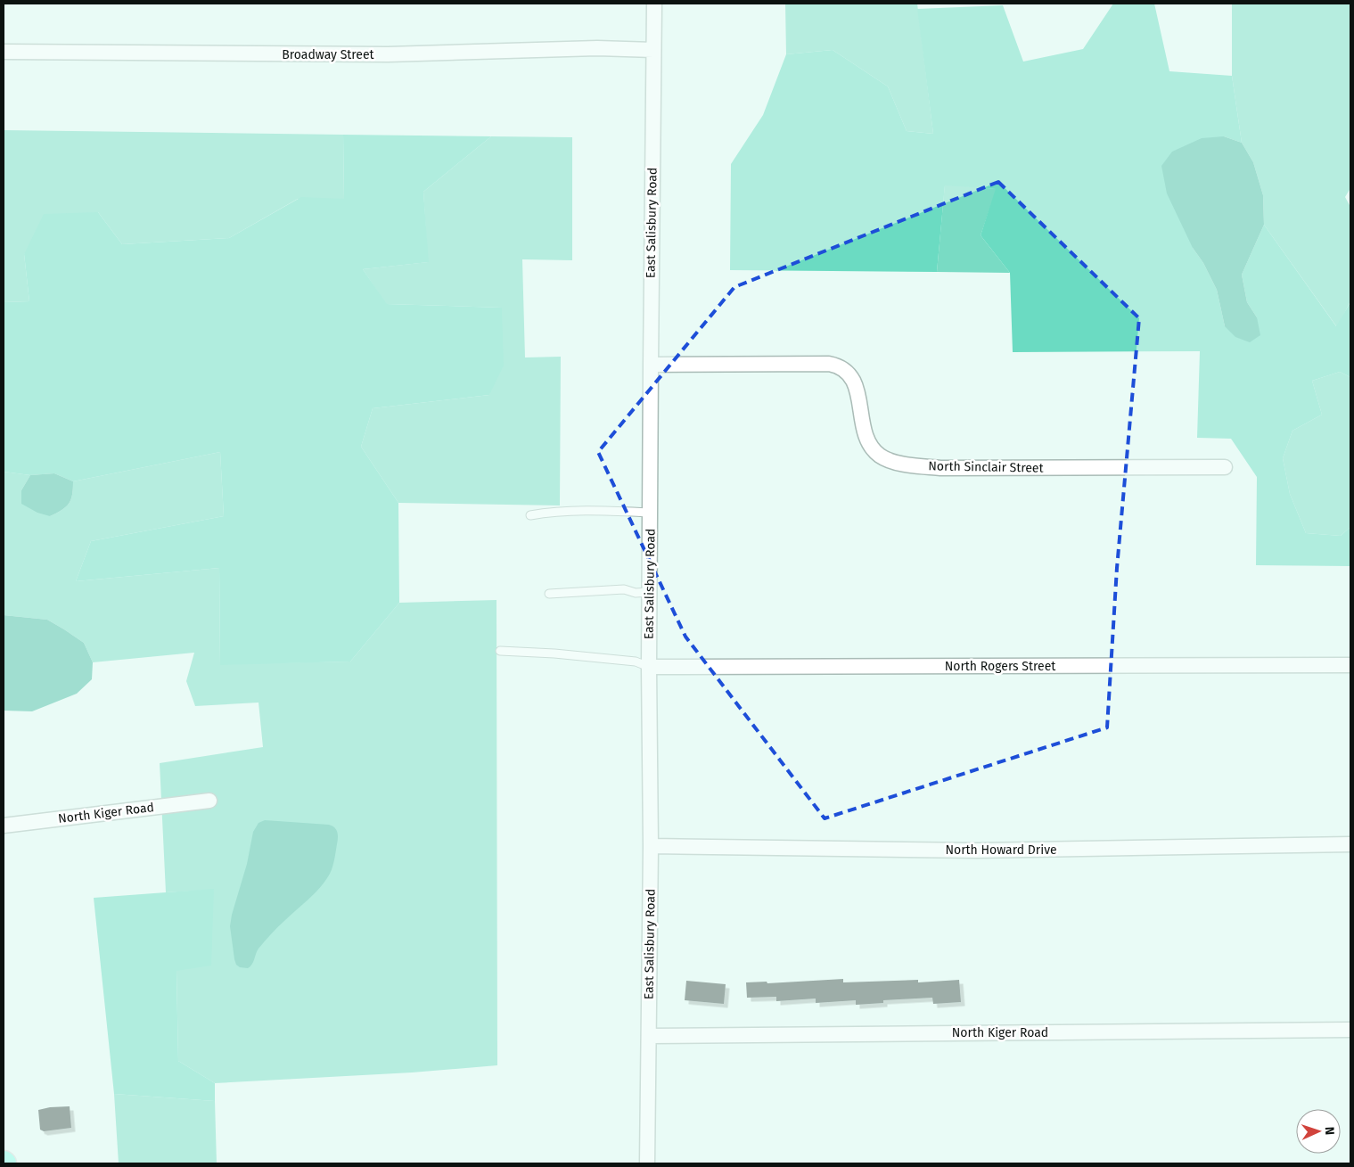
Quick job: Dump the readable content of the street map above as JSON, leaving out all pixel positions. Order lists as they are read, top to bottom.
{
  "streets": {
    "street": [
      "Broadway Street",
      "East Salisbury Road",
      "North Sinclair Street",
      "North Rogers Street",
      "North Kiger Road",
      "North Howard Drive"
    ]
  },
  "crossings": [
    ["Broadway Street", "East Salisbury Road"],
    ["East Salisbury Road", "North Sinclair Street"],
    ["East Salisbury Road", "North Rogers Street"],
    ["East Salisbury Road", "North Kiger Road"],
    ["East Salisbury Road", "North Howard Drive"]
  ],
  "north": "right"
}
